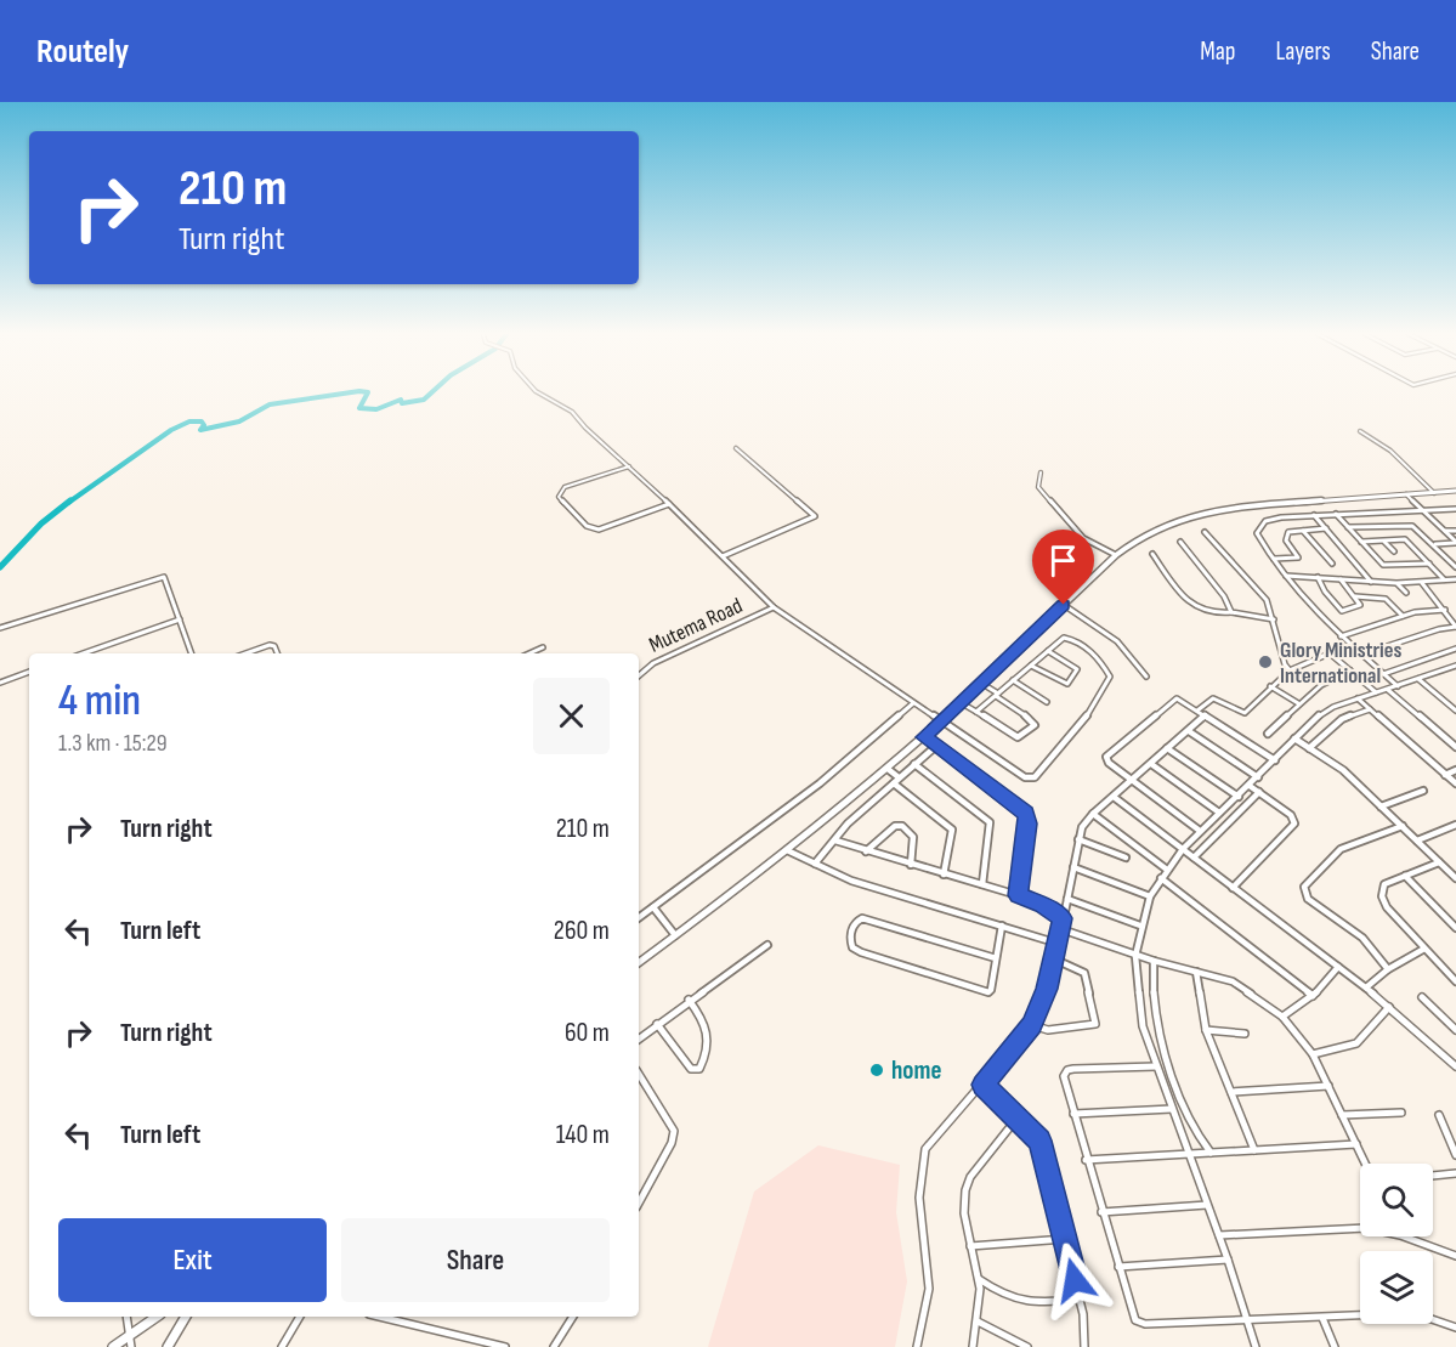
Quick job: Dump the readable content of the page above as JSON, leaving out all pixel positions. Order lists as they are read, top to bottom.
{
  "streets": {
    "street": ["Mutema Road"]
  },
  "places": ["Glory Ministries International", "home"],
  "page": {
    "header": "Routely",
    "nav": ["Map", "Layers", "Share"],
    "turn": ["210 m", "Turn right"],
    "heading": ["4 min", "1.3 km · 15:29"],
    "list": [
      {
        "name": "Turn right",
        "value": "210 m"
      },
      {
        "name": "Turn left",
        "value": "260 m"
      },
      {
        "name": "Turn right",
        "value": "60 m"
      },
      {
        "name": "Turn left",
        "value": "140 m"
      }
    ],
    "buttons": ["Exit", "Share"]
  }
}
